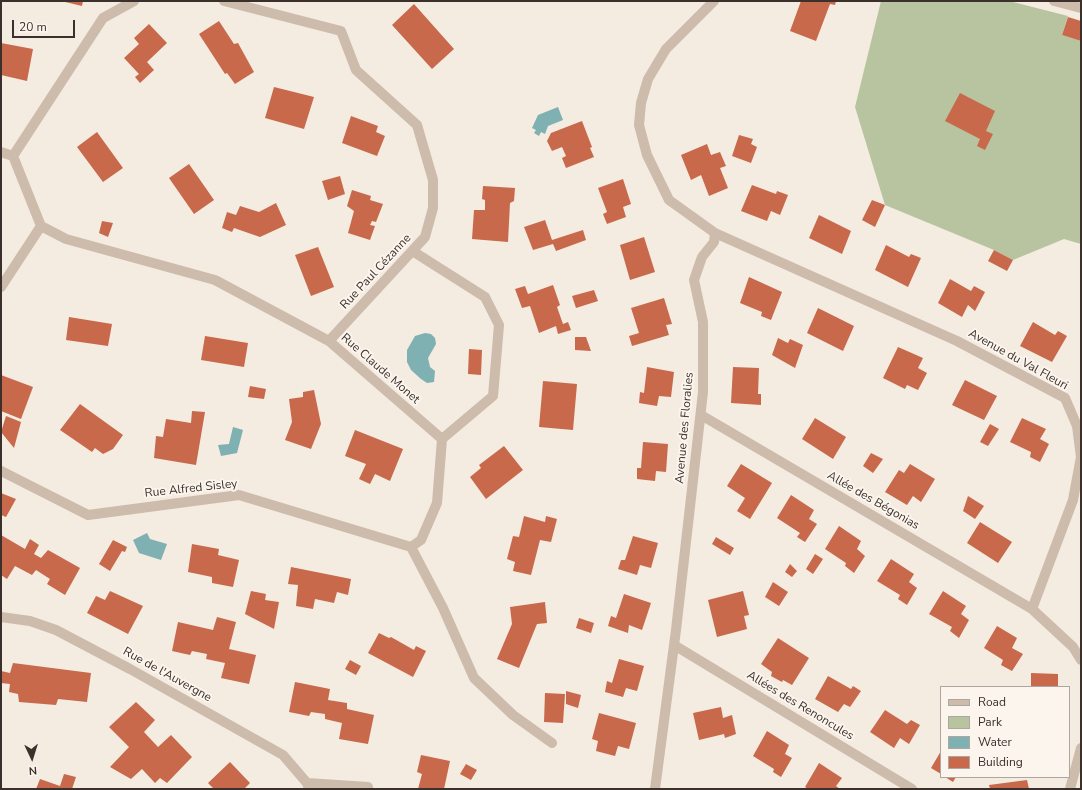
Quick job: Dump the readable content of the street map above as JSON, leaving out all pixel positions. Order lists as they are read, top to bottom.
{
  "streets": {
    "street": [
      "Rue Paul Cézanne",
      "Avenue du Val Fleuri",
      "Rue Claude Monet",
      "Avenue des Floralies",
      "Rue Alfred Sisley",
      "Allée des Bégonias",
      "Rue de l'Auvergne",
      "Allées des Renoncules"
    ]
  },
  "crossings": [
    ["Rue Paul Cézanne", "Rue Claude Monet"],
    ["Avenue du Val Fleuri", "Avenue des Floralies"],
    ["Avenue du Val Fleuri", "Allée des Bégonias"],
    ["Avenue des Floralies", "Allée des Bégonias"],
    ["Avenue des Floralies", "Allées des Renoncules"]
  ],
  "legend": [
    "Road",
    "Park",
    "Water",
    "Building"
  ],
  "scale_bar": "20 m",
  "north": "bottom"
}
